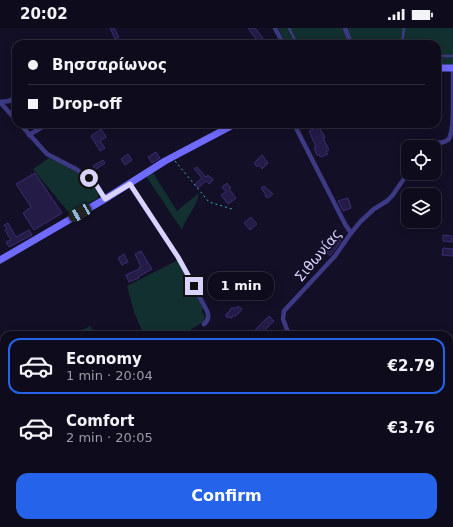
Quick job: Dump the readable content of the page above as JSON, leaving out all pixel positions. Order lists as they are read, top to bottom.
{
  "streets": {
    "street": ["Σιθωνίας"]
  },
  "page": {
    "status": "20:02",
    "banner": ["Βησσαρίωνος", "Drop-off"],
    "bubble": "1 min",
    "list": [
      {
        "name": "Economy",
        "note": "1 min · 20:04",
        "value": "€2.79"
      },
      {
        "name": "Comfort",
        "note": "2 min · 20:05",
        "value": "€3.76"
      }
    ],
    "buttons": "Confirm"
  }
}
